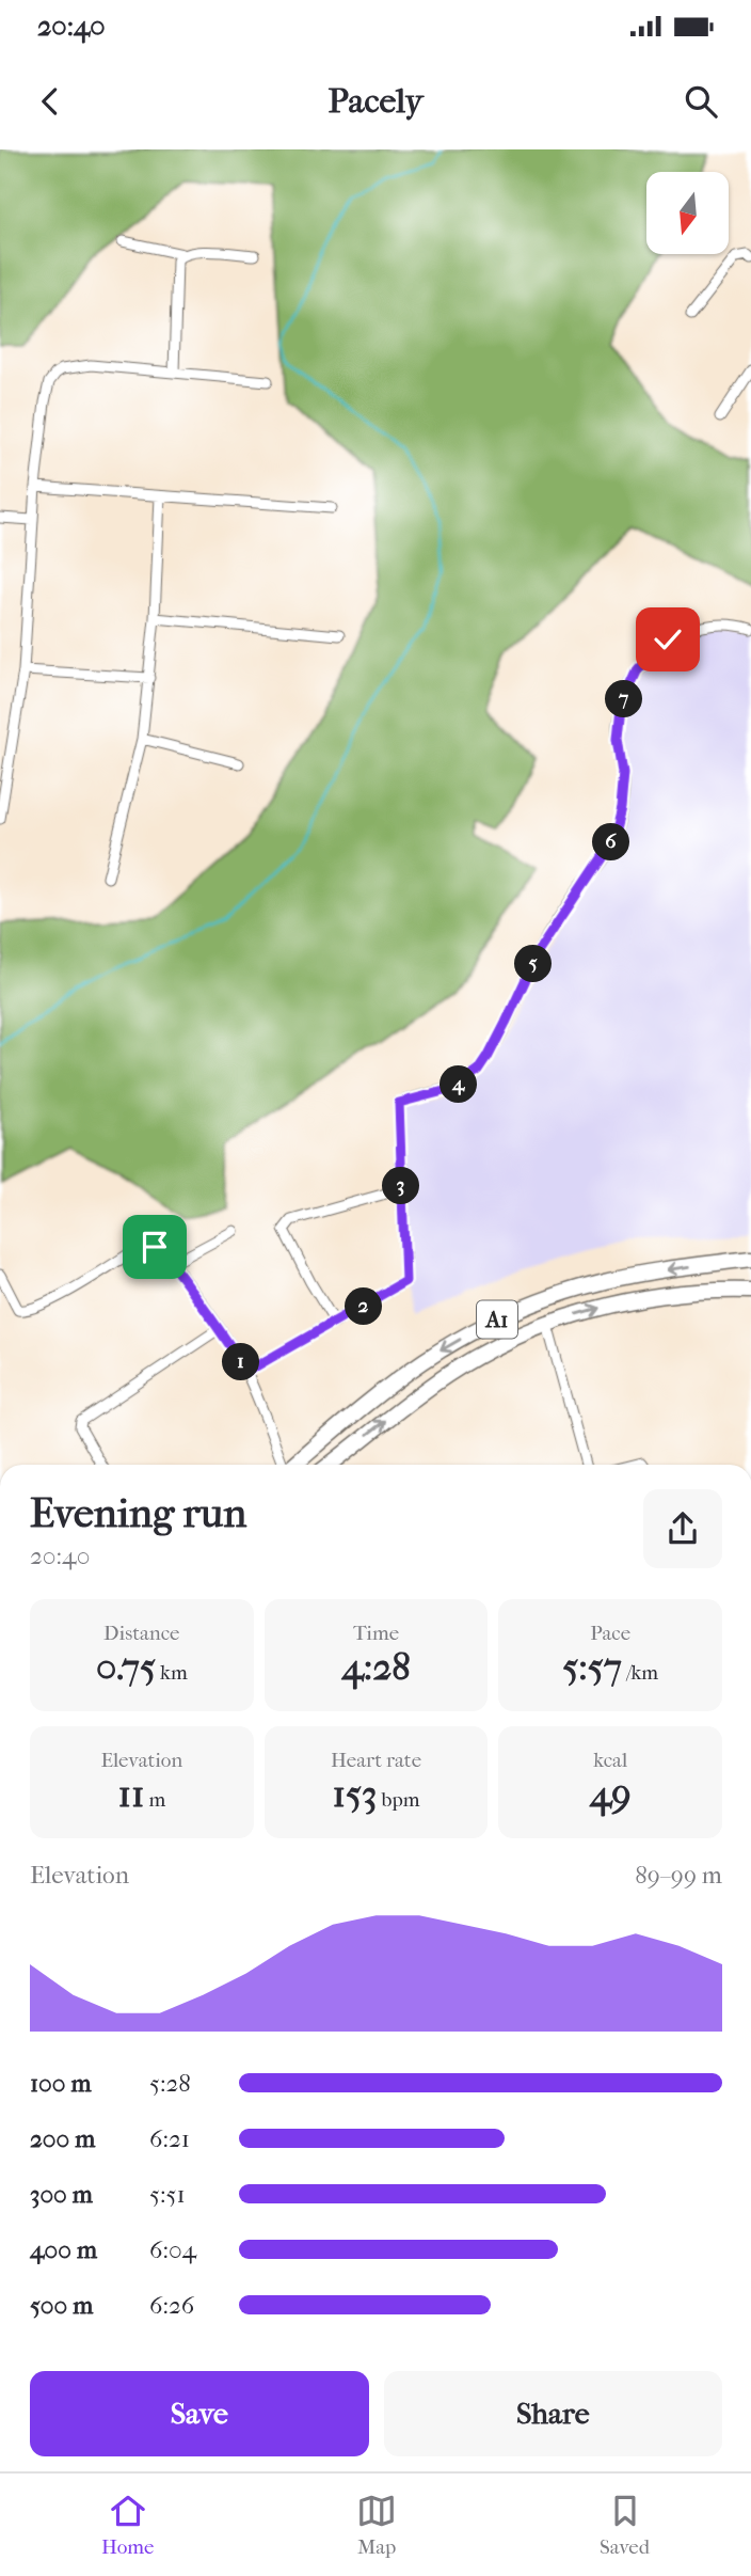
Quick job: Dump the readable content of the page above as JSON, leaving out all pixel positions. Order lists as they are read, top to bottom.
{
  "streets": {
    "highway": ["A1"]
  },
  "north": "bottom",
  "page": {
    "status": "20:40",
    "header": "Pacely",
    "pins": [
      "7",
      "6",
      "5",
      "4",
      "3",
      "2",
      "1"
    ],
    "heading": ["Evening run", "20:40"],
    "stats": [
      ["Distance", "0.75 km"],
      ["Time", "4:28"],
      ["Pace", "5:57 /km"],
      ["Elevation", "11 m"],
      ["Heart rate", "153 bpm"],
      ["kcal", "49"]
    ],
    "chart": ["Elevation", "89–99 m"],
    "list": [
      {
        "name": "100 m",
        "note": "5:28"
      },
      {
        "name": "200 m",
        "note": "6:21"
      },
      {
        "name": "300 m",
        "note": "5:51"
      },
      {
        "name": "400 m",
        "note": "6:04"
      },
      {
        "name": "500 m",
        "note": "6:26"
      }
    ],
    "buttons": ["Save", "Share"],
    "tabs": ["Home", "Map", "Saved"]
  }
}
